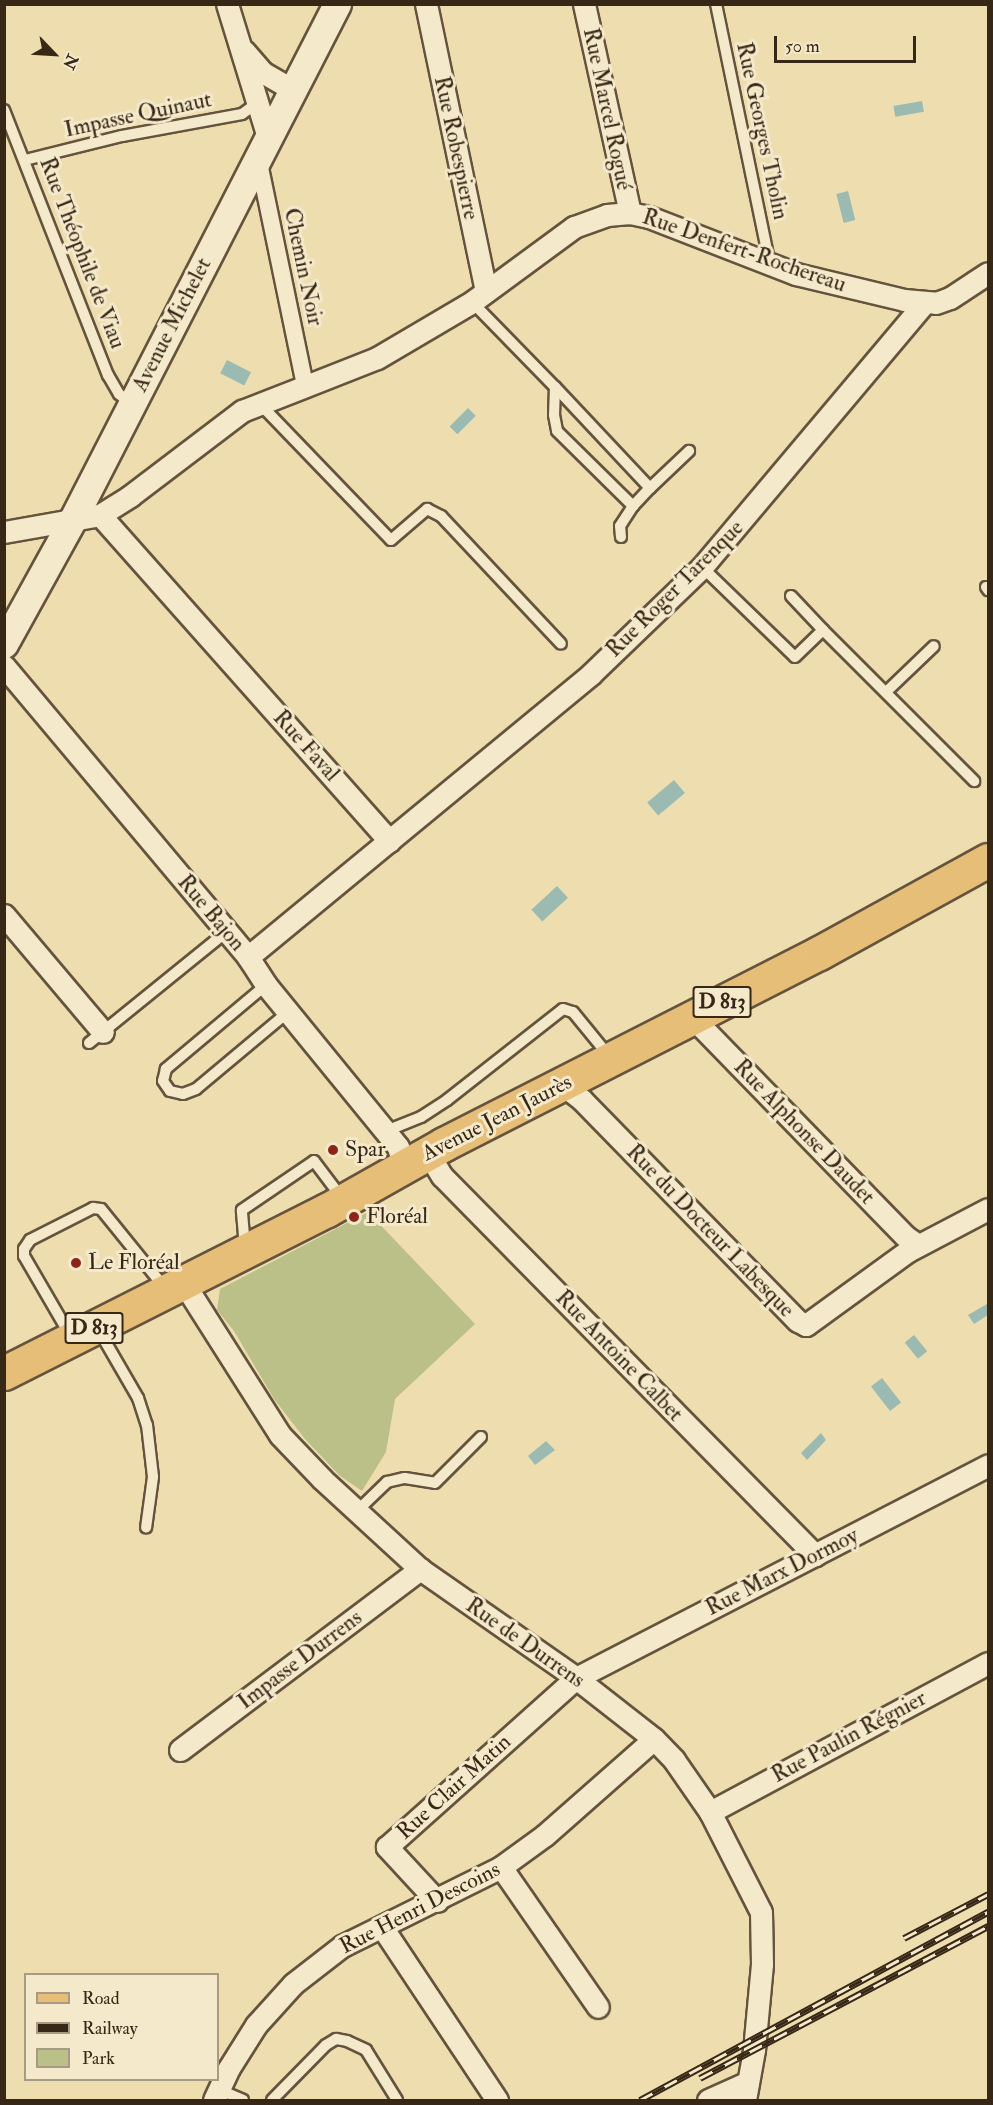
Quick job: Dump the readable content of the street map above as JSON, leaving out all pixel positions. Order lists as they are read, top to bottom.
{
  "streets": {
    "main road": ["D 813", "Avenue Jean Jaurès"],
    "street": [
      "Rue Marcel Rogué",
      "Rue Robespierre",
      "Rue Denfert-Rochereau",
      "Chemin Noir",
      "Avenue Michelet",
      "Rue Roger Tarenque",
      "Rue Faval",
      "Rue Bajon",
      "Rue Alphonse Daudet",
      "Rue du Docteur Labesque",
      "Rue Antoine Calbet",
      "Rue Marx Dormoy",
      "Rue de Durrens",
      "Impasse Durrens",
      "Rue Paulin Régnier",
      "Rue Clair Matin",
      "Rue Henri Descoins"
    ],
    "lane": ["Impasse Quinaut", "Rue Georges Tholin", "Rue Théophile de Viau"]
  },
  "crossings": [
    ["Rue Marcel Rogué", "Rue Denfert-Rochereau"],
    ["Impasse Quinaut", "Rue Théophile de Viau"],
    ["Rue Georges Tholin", "Rue Denfert-Rochereau"],
    ["Rue Robespierre", "Rue Denfert-Rochereau"],
    ["Rue Denfert-Rochereau", "Chemin Noir"],
    ["Rue Denfert-Rochereau", "Avenue Michelet"],
    ["Rue Denfert-Rochereau", "Rue Roger Tarenque"],
    ["Rue Denfert-Rochereau", "Rue Faval"],
    ["Rue Théophile de Viau", "Avenue Michelet"],
    ["Chemin Noir", "Avenue Michelet"],
    ["Rue Roger Tarenque", "Rue Faval"],
    ["Rue Bajon", "Avenue Jean Jaurès"],
    ["Rue Bajon", "Rue Antoine Calbet"],
    ["Avenue Jean Jaurès", "Rue Alphonse Daudet"],
    ["Avenue Jean Jaurès", "Rue du Docteur Labesque"],
    ["Avenue Jean Jaurès", "Rue Antoine Calbet"],
    ["Avenue Jean Jaurès", "Rue de Durrens"],
    ["Rue Alphonse Daudet", "Rue du Docteur Labesque"],
    ["Rue Antoine Calbet", "Rue Marx Dormoy"],
    ["Rue Marx Dormoy", "Rue de Durrens"],
    ["Rue Marx Dormoy", "Rue Clair Matin"],
    ["Rue de Durrens", "Impasse Durrens"],
    ["Rue de Durrens", "Rue Paulin Régnier"],
    ["Rue de Durrens", "Rue Clair Matin"],
    ["Rue de Durrens", "Rue Henri Descoins"],
    ["Rue Clair Matin", "Rue Henri Descoins"]
  ],
  "places": ["Spar", "Floréal", "Le Floréal"],
  "legend": ["Road", "Railway", "Park"],
  "scale_bar": "50 m",
  "north": "bottom right"
}
